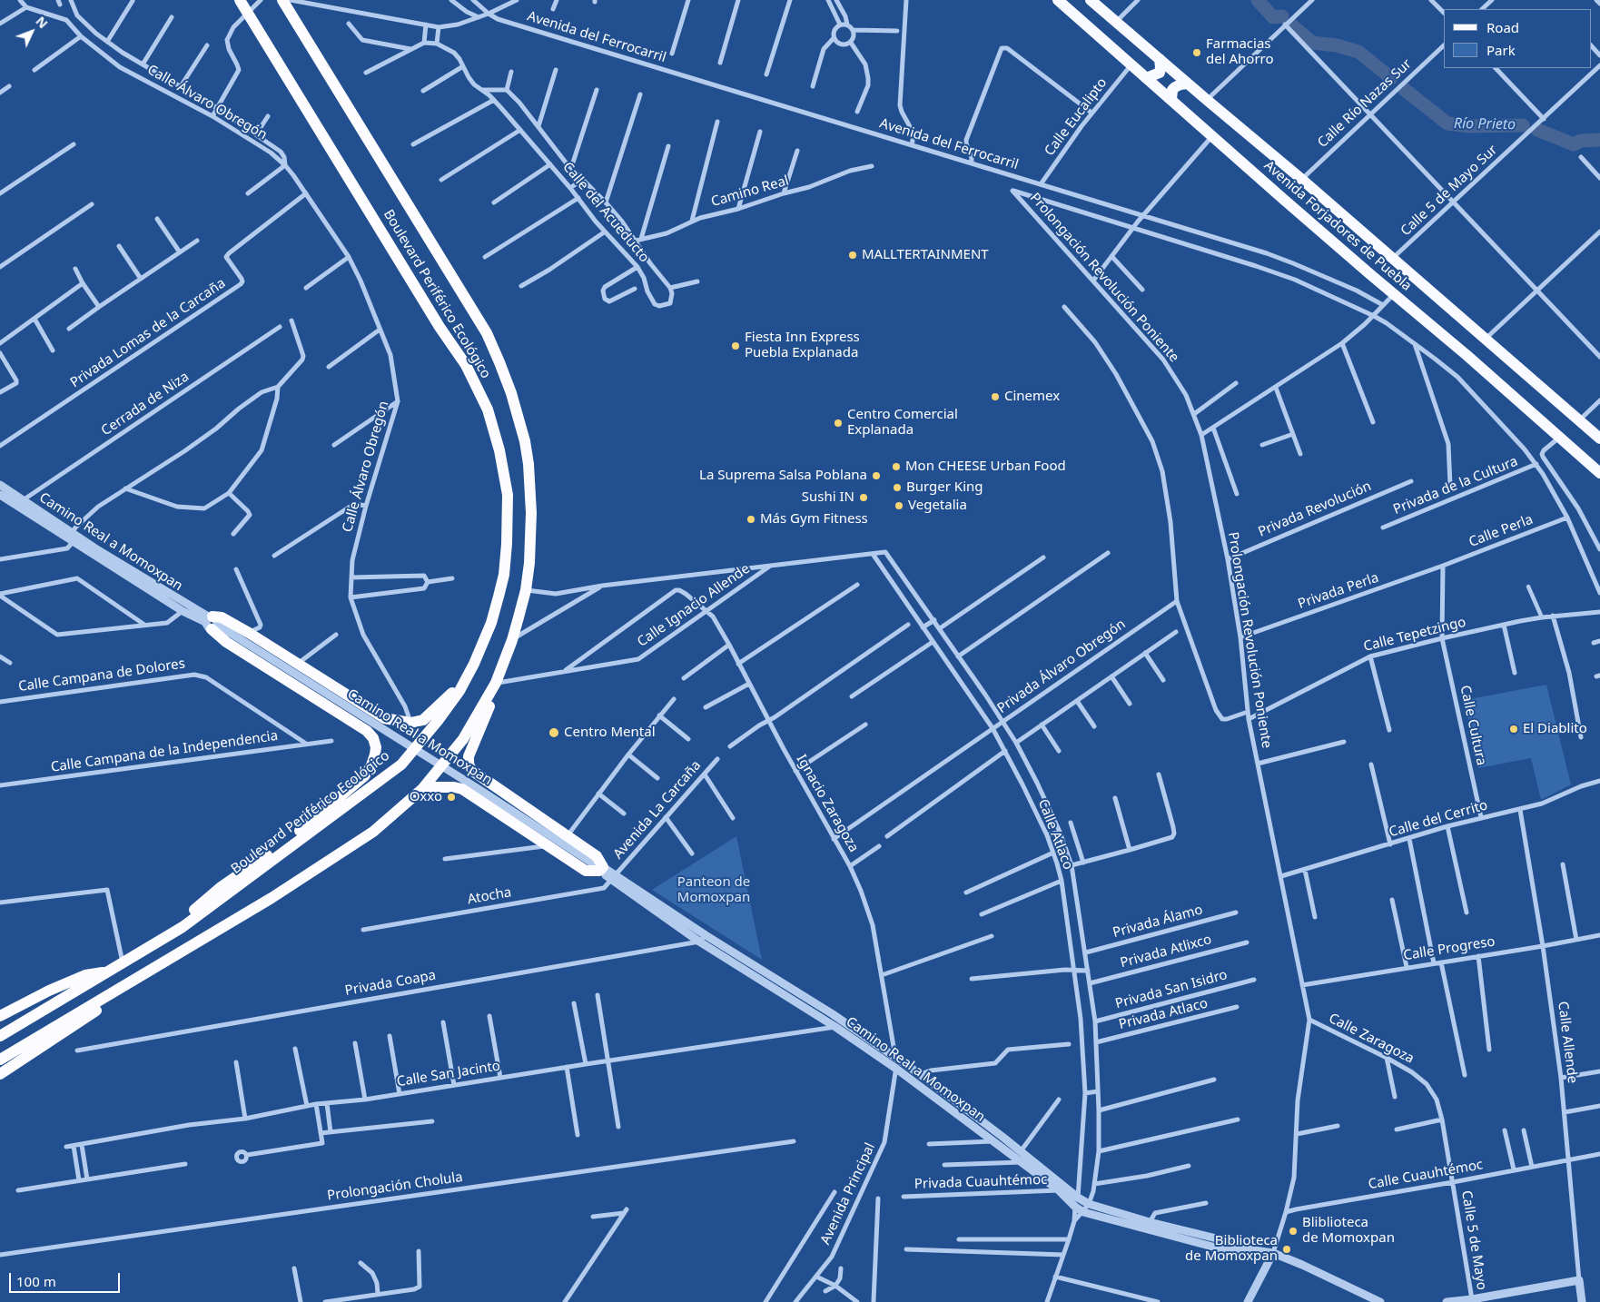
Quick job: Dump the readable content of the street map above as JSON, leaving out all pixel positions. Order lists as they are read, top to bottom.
{
  "streets": {
    "highway": ["Boulevard Periférico Ecológico"],
    "main road": ["Avenida Forjadores de Puebla"],
    "street": [
      "Avenida del Ferrocarril",
      "Calle Álvaro Obregón",
      "Calle Río Nazas Sur",
      "Calle Eucalipto",
      "Calle 5 de Mayo Sur",
      "Camino Real",
      "Calle del Acueducto",
      "Prolongación Revolución Poniente",
      "Privada Lomas de la Carcaña",
      "Cerrada de Niza",
      "Privada de la Cultura",
      "Privada Revolución",
      "Calle Perla",
      "Camino Real a Momoxpan",
      "Privada Perla",
      "Calle Ignacio Allende",
      "Calle Tepetzingo",
      "Privada Álvaro Obregón",
      "Calle Campana de Dolores",
      "Calle Cultura",
      "Calle Campana de la Independencia",
      "Ignacio Zaragoza",
      "Avenida La Carcaña",
      "Calle del Cerrito",
      "Calle Atlaco",
      "Atocha",
      "Privada Álamo",
      "Calle Progreso",
      "Privada Atlixco",
      "Privada Coapa",
      "Privada San Isidro",
      "Privada Atlaco",
      "Calle Zaragoza",
      "Calle Allende",
      "Calle San Jacinto",
      "Calle Cuauhtémoc",
      "Privada Cuauhtémoc",
      "Prolongación Cholula",
      "Avenida Principal",
      "Calle 5 de Mayo"
    ]
  },
  "crossings": [
    ["Avenida del Ferrocarril", "Calle Eucalipto"],
    ["Avenida del Ferrocarril", "Prolongación Revolución Poniente"],
    ["Avenida del Ferrocarril", "Privada de la Cultura"],
    ["Avenida del Ferrocarril", "Calle Perla"],
    ["Calle Álvaro Obregón", "Privada Lomas de la Carcaña"],
    ["Calle Río Nazas Sur", "Avenida Forjadores de Puebla"],
    ["Calle Eucalipto", "Avenida Forjadores de Puebla"],
    ["Calle 5 de Mayo Sur", "Avenida Forjadores de Puebla"],
    ["Camino Real", "Calle del Acueducto"],
    ["Prolongación Revolución Poniente", "Privada Revolución"],
    ["Prolongación Revolución Poniente", "Privada Perla"],
    ["Prolongación Revolución Poniente", "Calle Tepetzingo"],
    ["Prolongación Revolución Poniente", "Calle del Cerrito"],
    ["Prolongación Revolución Poniente", "Calle Progreso"],
    ["Prolongación Revolución Poniente", "Calle Zaragoza"],
    ["Boulevard Periférico Ecológico", "Calle Ignacio Allende"],
    ["Cerrada de Niza", "Camino Real a Momoxpan"],
    ["Calle Perla", "Privada Perla"],
    ["Calle Perla", "Calle Cultura"],
    ["Camino Real a Momoxpan", "Ignacio Zaragoza"],
    ["Camino Real a Momoxpan", "Avenida La Carcaña"],
    ["Camino Real a Momoxpan", "Calle Atlaco"],
    ["Camino Real a Momoxpan", "Atocha"],
    ["Camino Real a Momoxpan", "Privada Coapa"],
    ["Camino Real a Momoxpan", "Calle San Jacinto"],
    ["Camino Real a Momoxpan", "Privada Cuauhtémoc"],
    ["Camino Real a Momoxpan", "Avenida Principal"],
    ["Privada Perla", "Calle Cultura"],
    ["Calle Ignacio Allende", "Ignacio Zaragoza"],
    ["Calle Tepetzingo", "Calle Cultura"],
    ["Privada Álvaro Obregón", "Ignacio Zaragoza"],
    ["Privada Álvaro Obregón", "Calle Atlaco"],
    ["Calle Campana de Dolores", "Calle Campana de la Independencia"],
    ["Calle Cultura", "Calle del Cerrito"],
    ["Ignacio Zaragoza", "Avenida Principal"],
    ["Avenida La Carcaña", "Atocha"],
    ["Calle del Cerrito", "Calle Allende"],
    ["Calle Atlaco", "Privada Álamo"],
    ["Calle Atlaco", "Privada Atlixco"],
    ["Calle Atlaco", "Privada San Isidro"],
    ["Calle Atlaco", "Privada Atlaco"],
    ["Calle Progreso", "Calle Allende"],
    ["Calle Zaragoza", "Calle Cuauhtémoc"],
    ["Calle Zaragoza", "Calle 5 de Mayo"],
    ["Calle Allende", "Calle Cuauhtémoc"],
    ["Calle Cuauhtémoc", "Calle 5 de Mayo"]
  ],
  "water": ["Río Prieto"],
  "parks": ["Panteon de Momoxpan"],
  "places": [
    "Farmacias del Ahorro",
    "MALLTERTAINMENT",
    "Fiesta Inn Express Puebla Explanada",
    "Cinemex",
    "Centro Comercial Explanada",
    "Mon CHEESE Urban Food",
    "La Suprema Salsa Poblana",
    "Burger King",
    "Sushi IN",
    "Vegetalia",
    "Más Gym Fitness",
    "El Diablito",
    "Centro Mental",
    "Oxxo",
    "Bliblioteca de Momoxpan",
    "Biblioteca de Momoxpan"
  ],
  "legend": ["Road", "Park"],
  "scale_bar": "100 m",
  "north": "top right"
}
